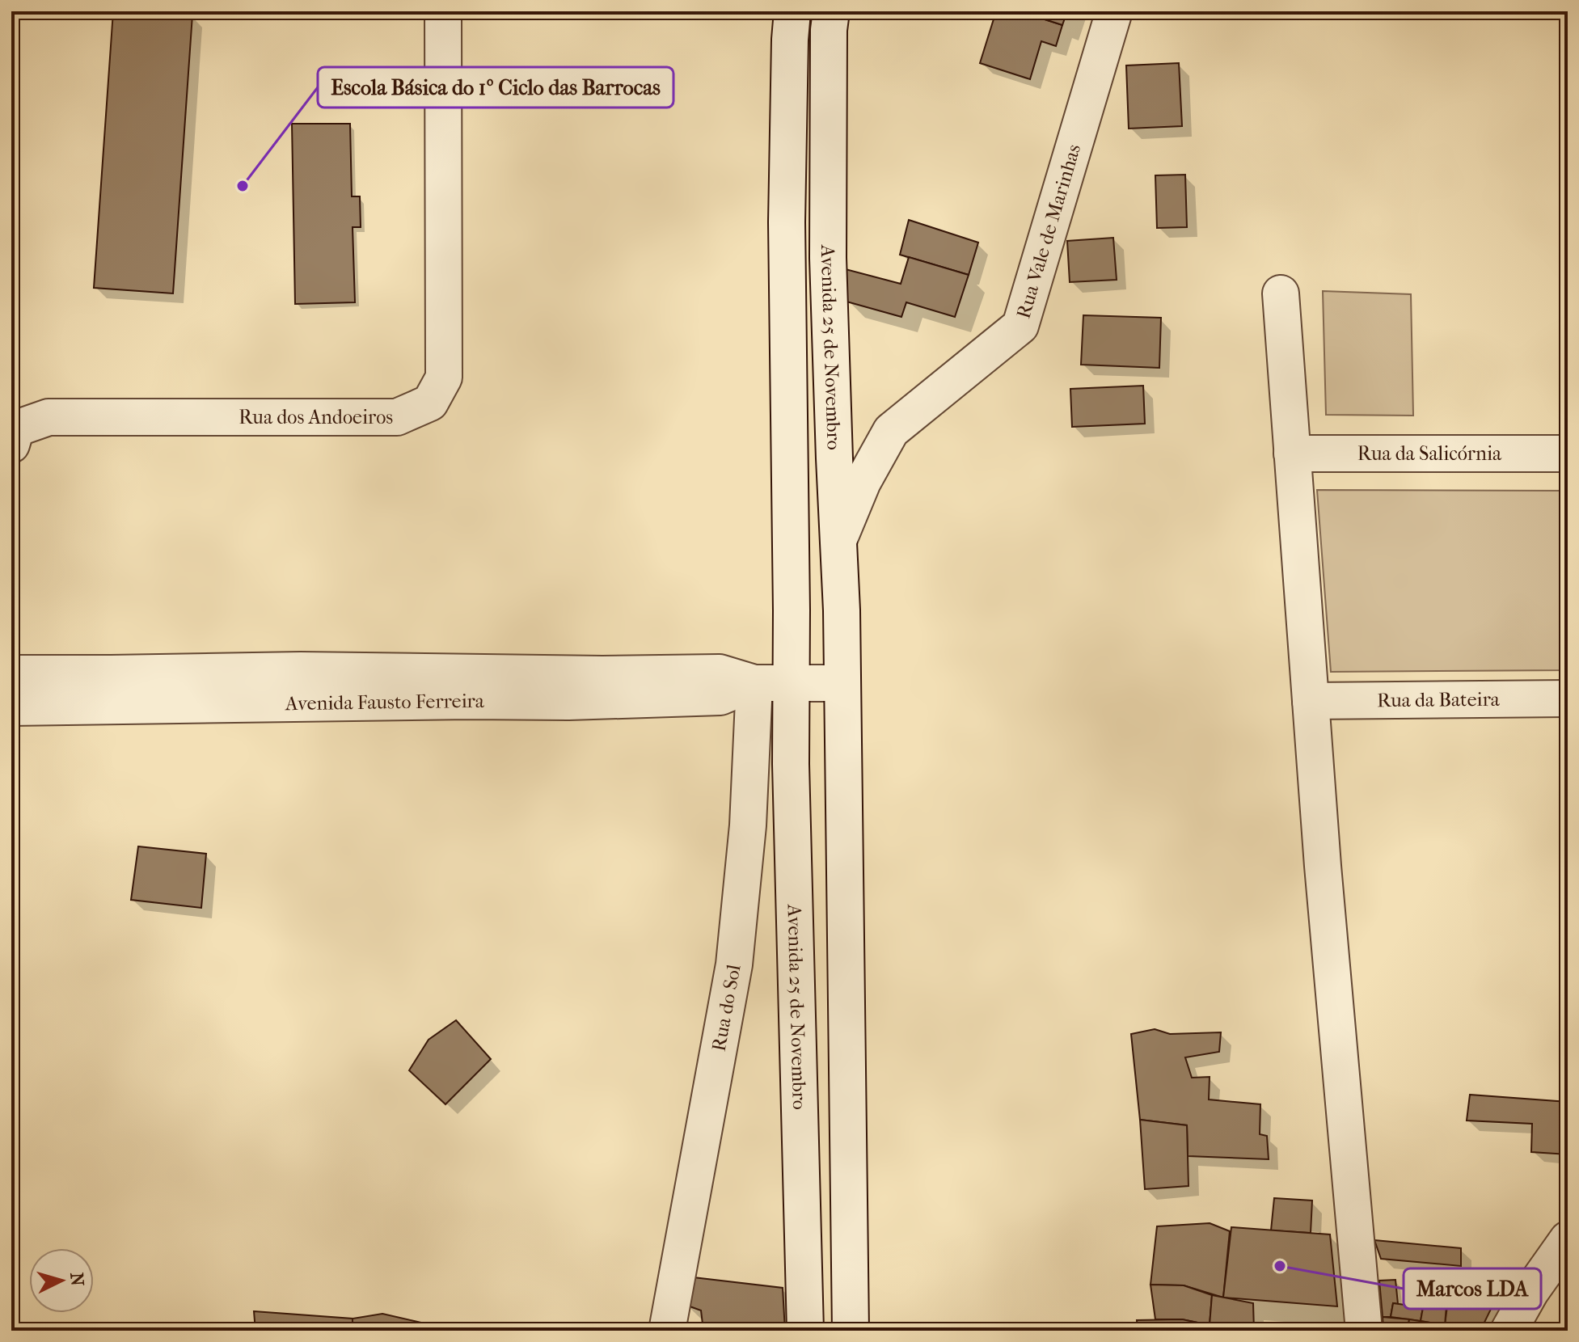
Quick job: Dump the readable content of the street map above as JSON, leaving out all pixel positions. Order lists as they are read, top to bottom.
{
  "streets": {
    "street": [
      "Rua Vale de Marinhas",
      "Avenida 25 de Novembro",
      "Rua dos Andoeiros",
      "Rua da Salicórnia",
      "Rua da Bateira",
      "Avenida Fausto Ferreira",
      "Rua do Sol"
    ]
  },
  "crossings": [
    ["Rua Vale de Marinhas", "Avenida 25 de Novembro"],
    ["Avenida 25 de Novembro", "Avenida Fausto Ferreira"],
    ["Avenida Fausto Ferreira", "Rua do Sol"]
  ],
  "places": ["Escola Básica do 1º Ciclo das Barrocas", "Marcos LDA"],
  "north": "right"
}
